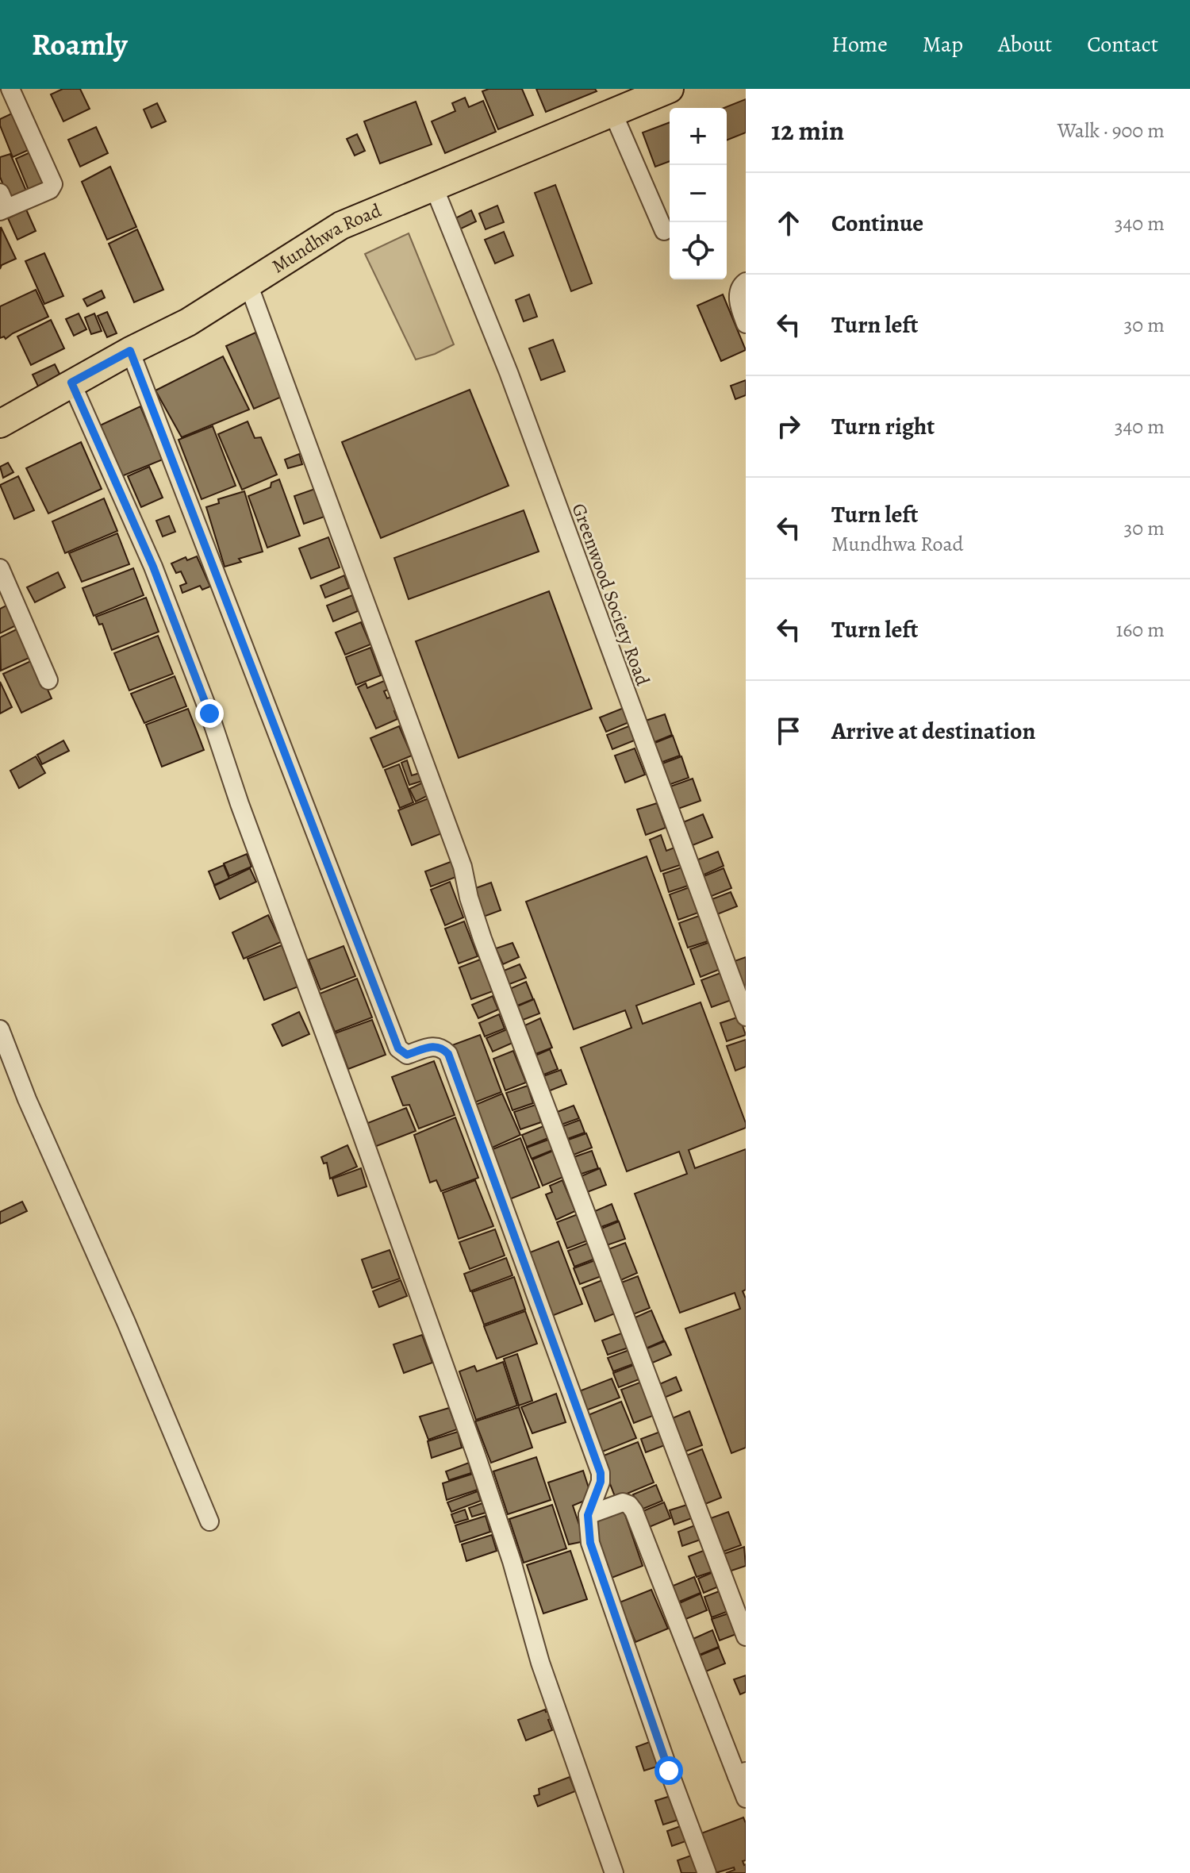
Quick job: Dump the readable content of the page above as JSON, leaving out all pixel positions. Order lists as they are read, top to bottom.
{
  "streets": {
    "main road": ["Mundhwa Road"],
    "street": ["Greenwood Society Road"]
  },
  "crossings": [
    ["Mundhwa Road", "Greenwood Society Road"]
  ],
  "page": {
    "header": "Roamly",
    "nav": [
      "Home",
      "Map",
      "About",
      "Contact"
    ],
    "heading": ["12 min", "Walk · 900 m"],
    "map_buttons": ["+", "−"],
    "list": [
      ["Continue", "340 m"],
      ["Turn left", "30 m"],
      ["Turn right", "340 m"],
      ["Turn left", "Mundhwa Road", "30 m"],
      ["Turn left", "160 m"],
      "Arrive at destination"
    ]
  }
}
